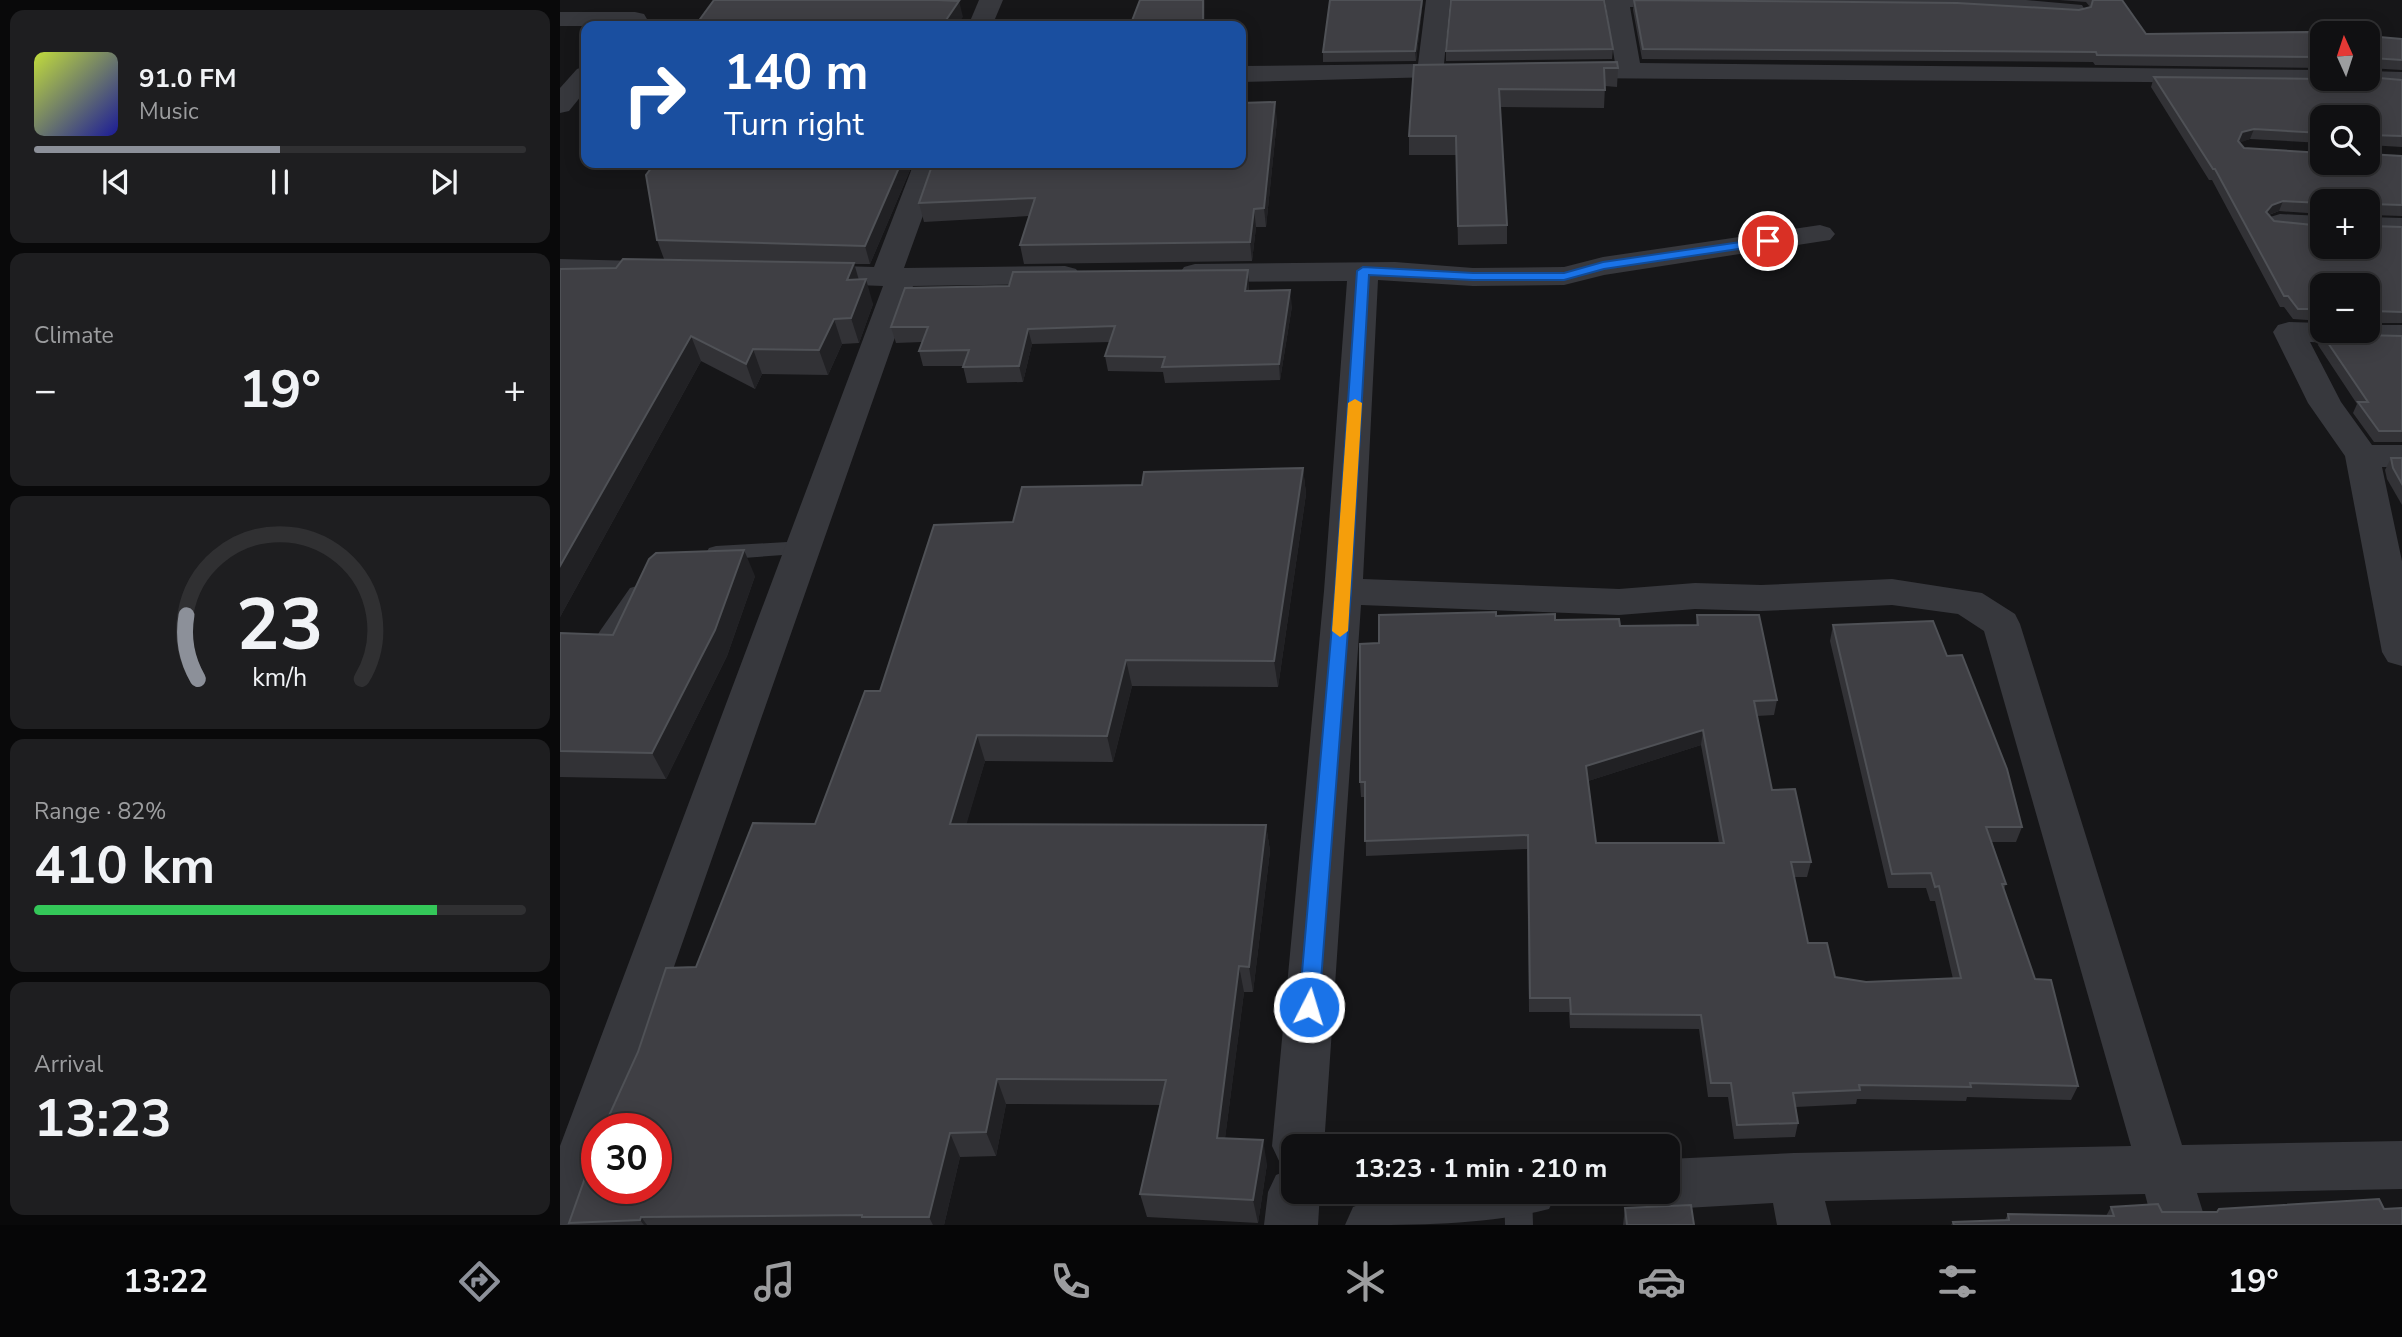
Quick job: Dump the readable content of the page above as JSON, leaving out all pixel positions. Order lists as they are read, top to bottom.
{
  "north": "top",
  "page": {
    "map_buttons": ["+", "−"],
    "turn": ["140 m", "Turn right"],
    "song": ["91.0 FM", "Music"],
    "tile": [
      "Climate",
      ["Range · 82%", "410 km"],
      ["Arrival", "13:23"]
    ],
    "heat": ["−", "19°", "+"],
    "limit": "30",
    "trip": "13:23 · 1 min · 210 m",
    "tabs": ["13:22", "19°"],
    "gauge": ["23", "km/h"]
  }
}
